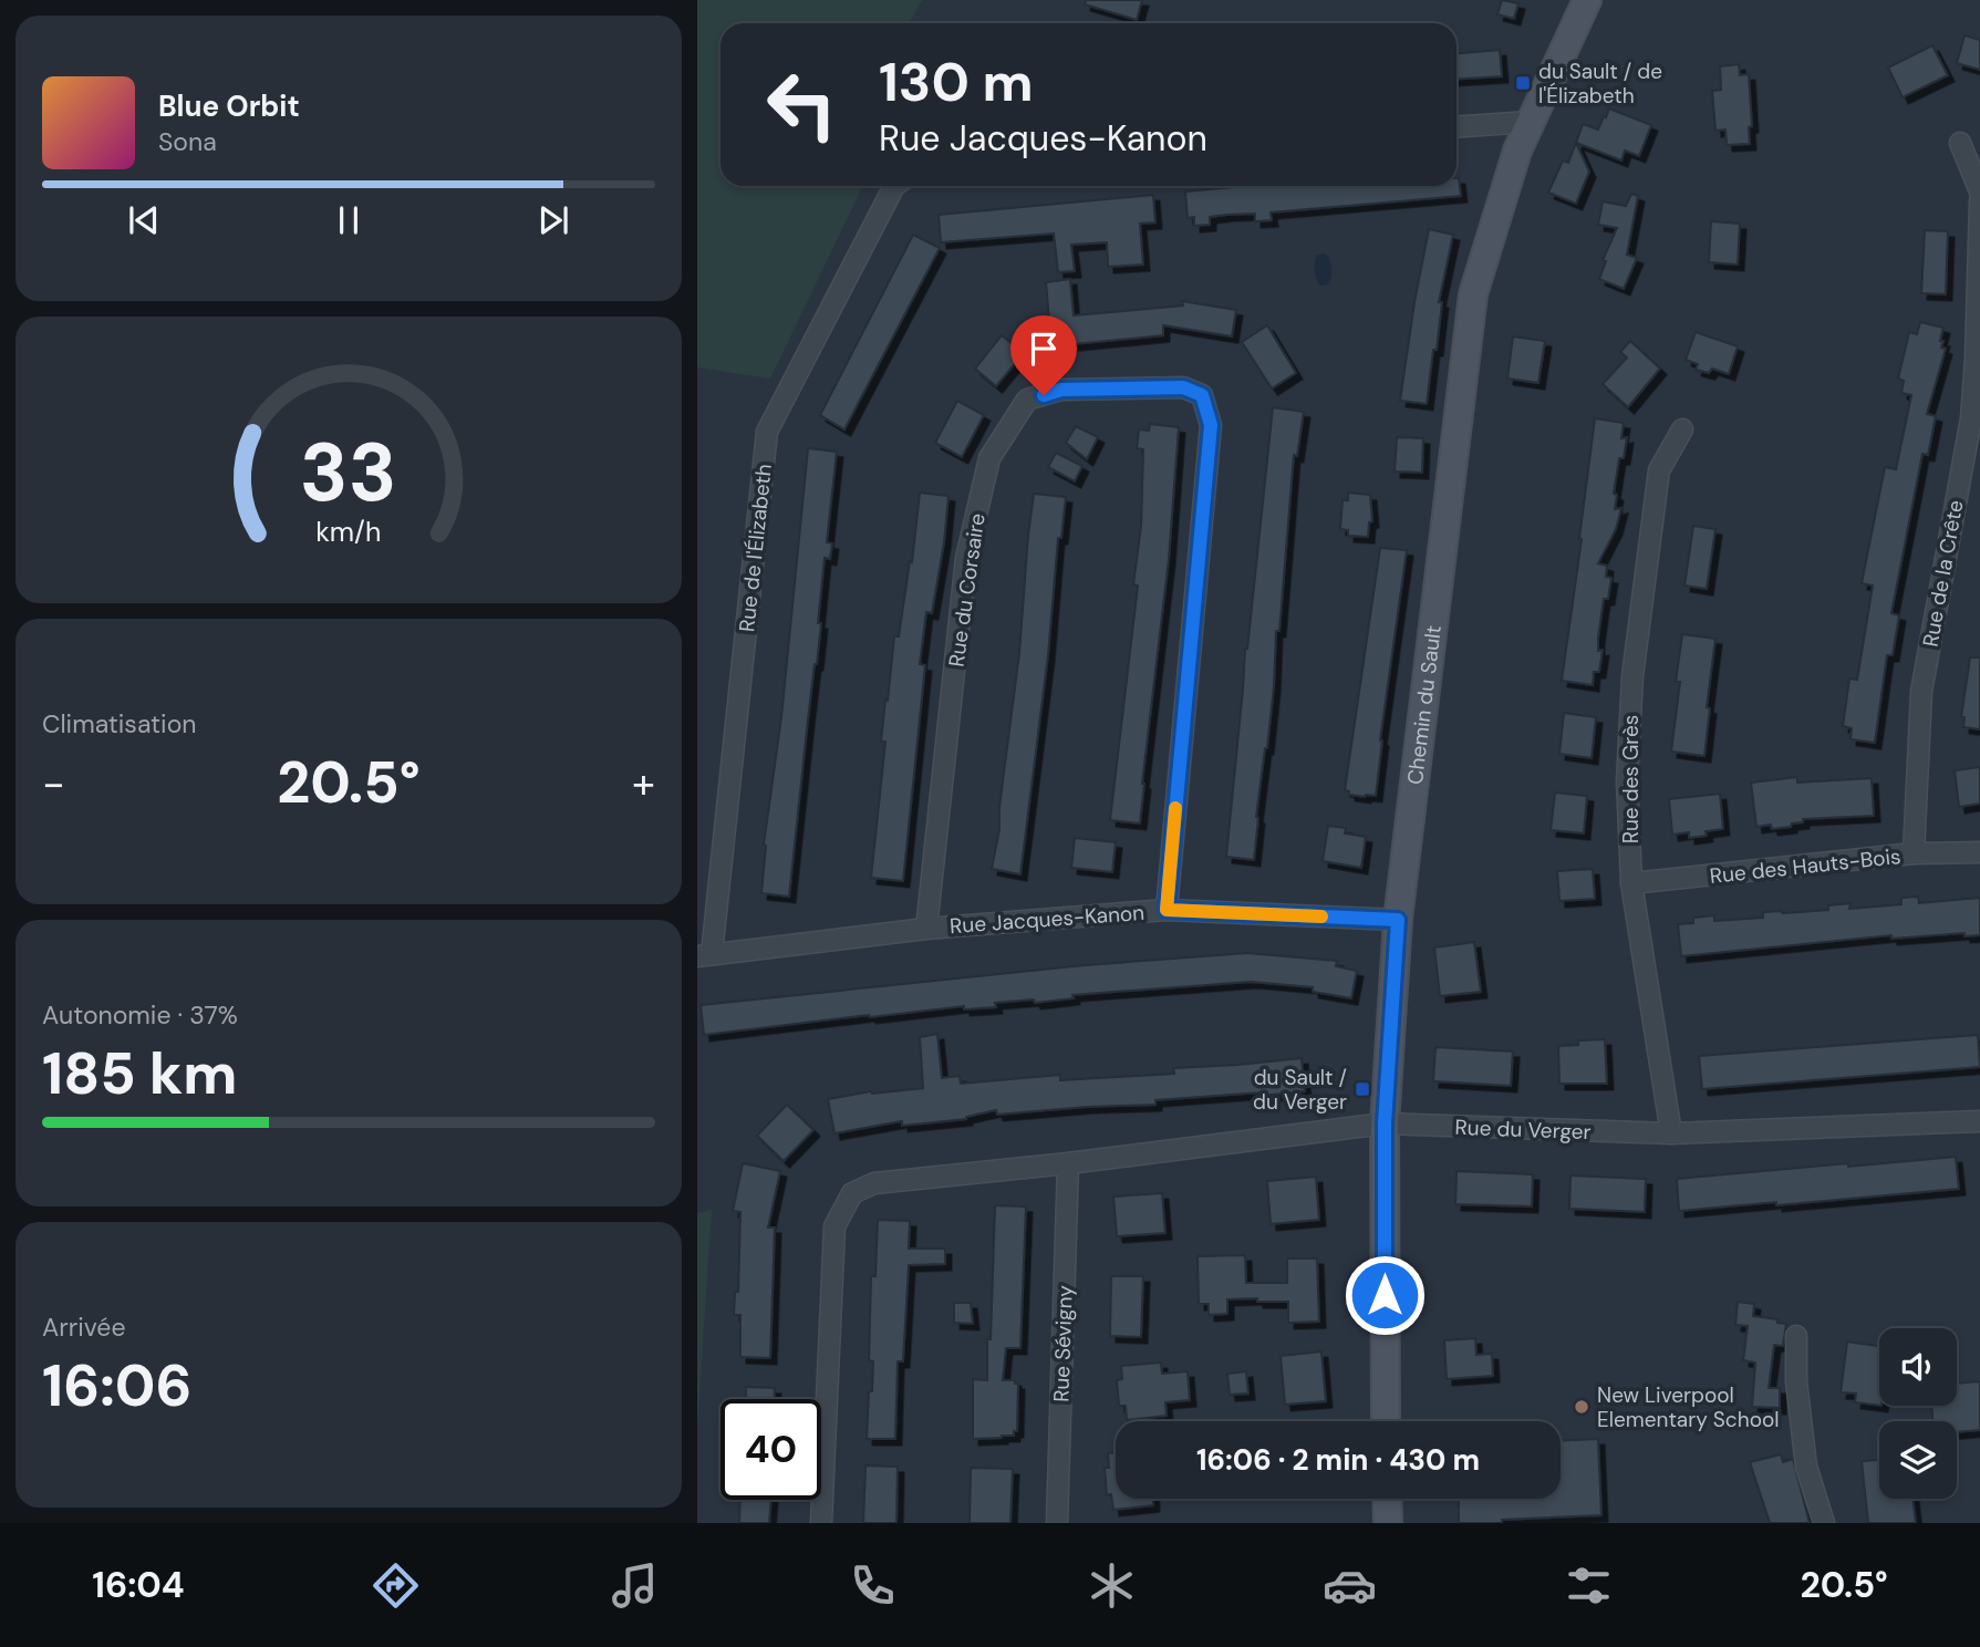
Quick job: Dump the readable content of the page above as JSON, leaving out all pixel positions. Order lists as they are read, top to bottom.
{
  "streets": {
    "street": [
      "Rue de l'Élizabeth",
      "Rue de la Crête",
      "Rue du Corsaire",
      "Chemin du Sault",
      "Rue des Grès",
      "Rue des Hauts-Bois",
      "Rue Jacques-Kanon",
      "Rue du Verger",
      "Rue Sévigny"
    ]
  },
  "crossings": [
    ["Rue de l'Élizabeth", "Rue Jacques-Kanon"],
    ["Rue de la Crête", "Rue des Hauts-Bois"],
    ["Rue du Corsaire", "Rue Jacques-Kanon"],
    ["Chemin du Sault", "Rue Jacques-Kanon"],
    ["Chemin du Sault", "Rue du Verger"],
    ["Rue des Grès", "Rue des Hauts-Bois"],
    ["Rue des Grès", "Rue du Verger"],
    ["Rue du Verger", "Rue Sévigny"]
  ],
  "places": {
    "transit": ["du Sault / de l'Élizabeth", "du Sault / du Verger"],
    "other": ["New Liverpool Elementary School"]
  },
  "page": {
    "turn": ["130 m", "Rue Jacques-Kanon"],
    "song": ["Blue Orbit", "Sona"],
    "tile": [
      "Climatisation",
      ["Autonomie · 37%", "185 km"],
      ["Arrivée", "16:06"]
    ],
    "heat": ["−", "20.5°", "+"],
    "limit": "40",
    "trip": "16:06 · 2 min · 430 m",
    "tabs": ["16:04", "20.5°"],
    "gauge": ["33", "km/h"]
  }
}
